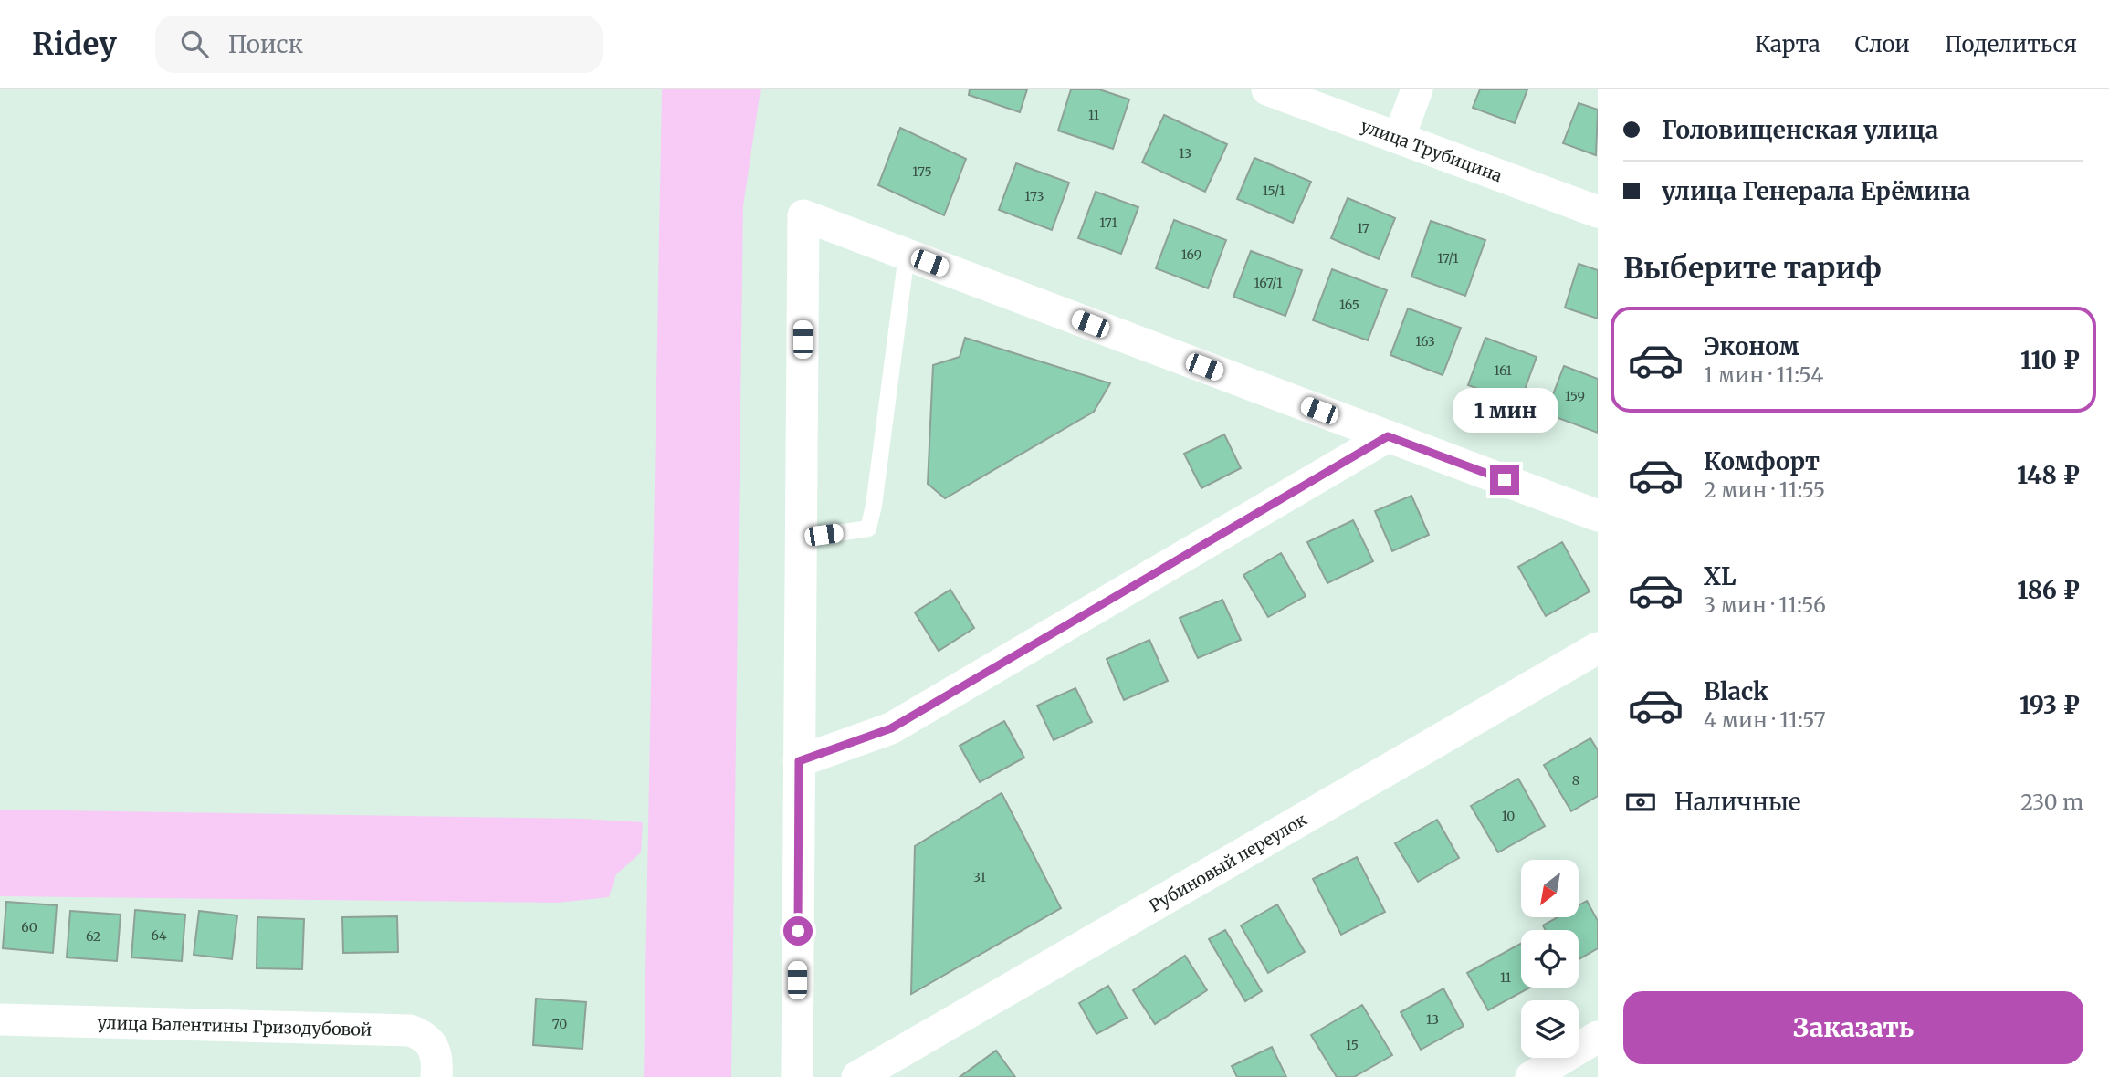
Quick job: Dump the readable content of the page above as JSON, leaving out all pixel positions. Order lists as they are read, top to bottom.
{
  "streets": {
    "street": ["улица Трубицина", "Рубиновый переулок", "улица Валентины Гризодубовой"]
  },
  "house_numbers": [
    "11",
    "13",
    "175",
    "15/1",
    "173",
    "171",
    "17",
    "169",
    "17/1",
    "167/1",
    "165",
    "163",
    "161",
    "159",
    "8",
    "10",
    "31",
    "60",
    "64",
    "62",
    "11",
    "13",
    "70",
    "15"
  ],
  "north": "bottom left",
  "page": {
    "header": "Ridey",
    "search": "Поиск",
    "nav": ["Карта", "Слои", "Поделиться"],
    "banner": ["Головищенская улица", "улица Генерала Ерёмина"],
    "heading": "Выберите тариф",
    "list": [
      {
        "name": "Эконом",
        "note": "1 мин · 11:54",
        "value": "110 ₽"
      },
      {
        "name": "Комфорт",
        "note": "2 мин · 11:55",
        "value": "148 ₽"
      },
      {
        "name": "XL",
        "note": "3 мин · 11:56",
        "value": "186 ₽"
      },
      {
        "name": "Black",
        "note": "4 мин · 11:57",
        "value": "193 ₽"
      }
    ],
    "bubble": "1 мин",
    "pay": ["Наличные", "230 m"],
    "buttons": "Заказать"
  }
}
